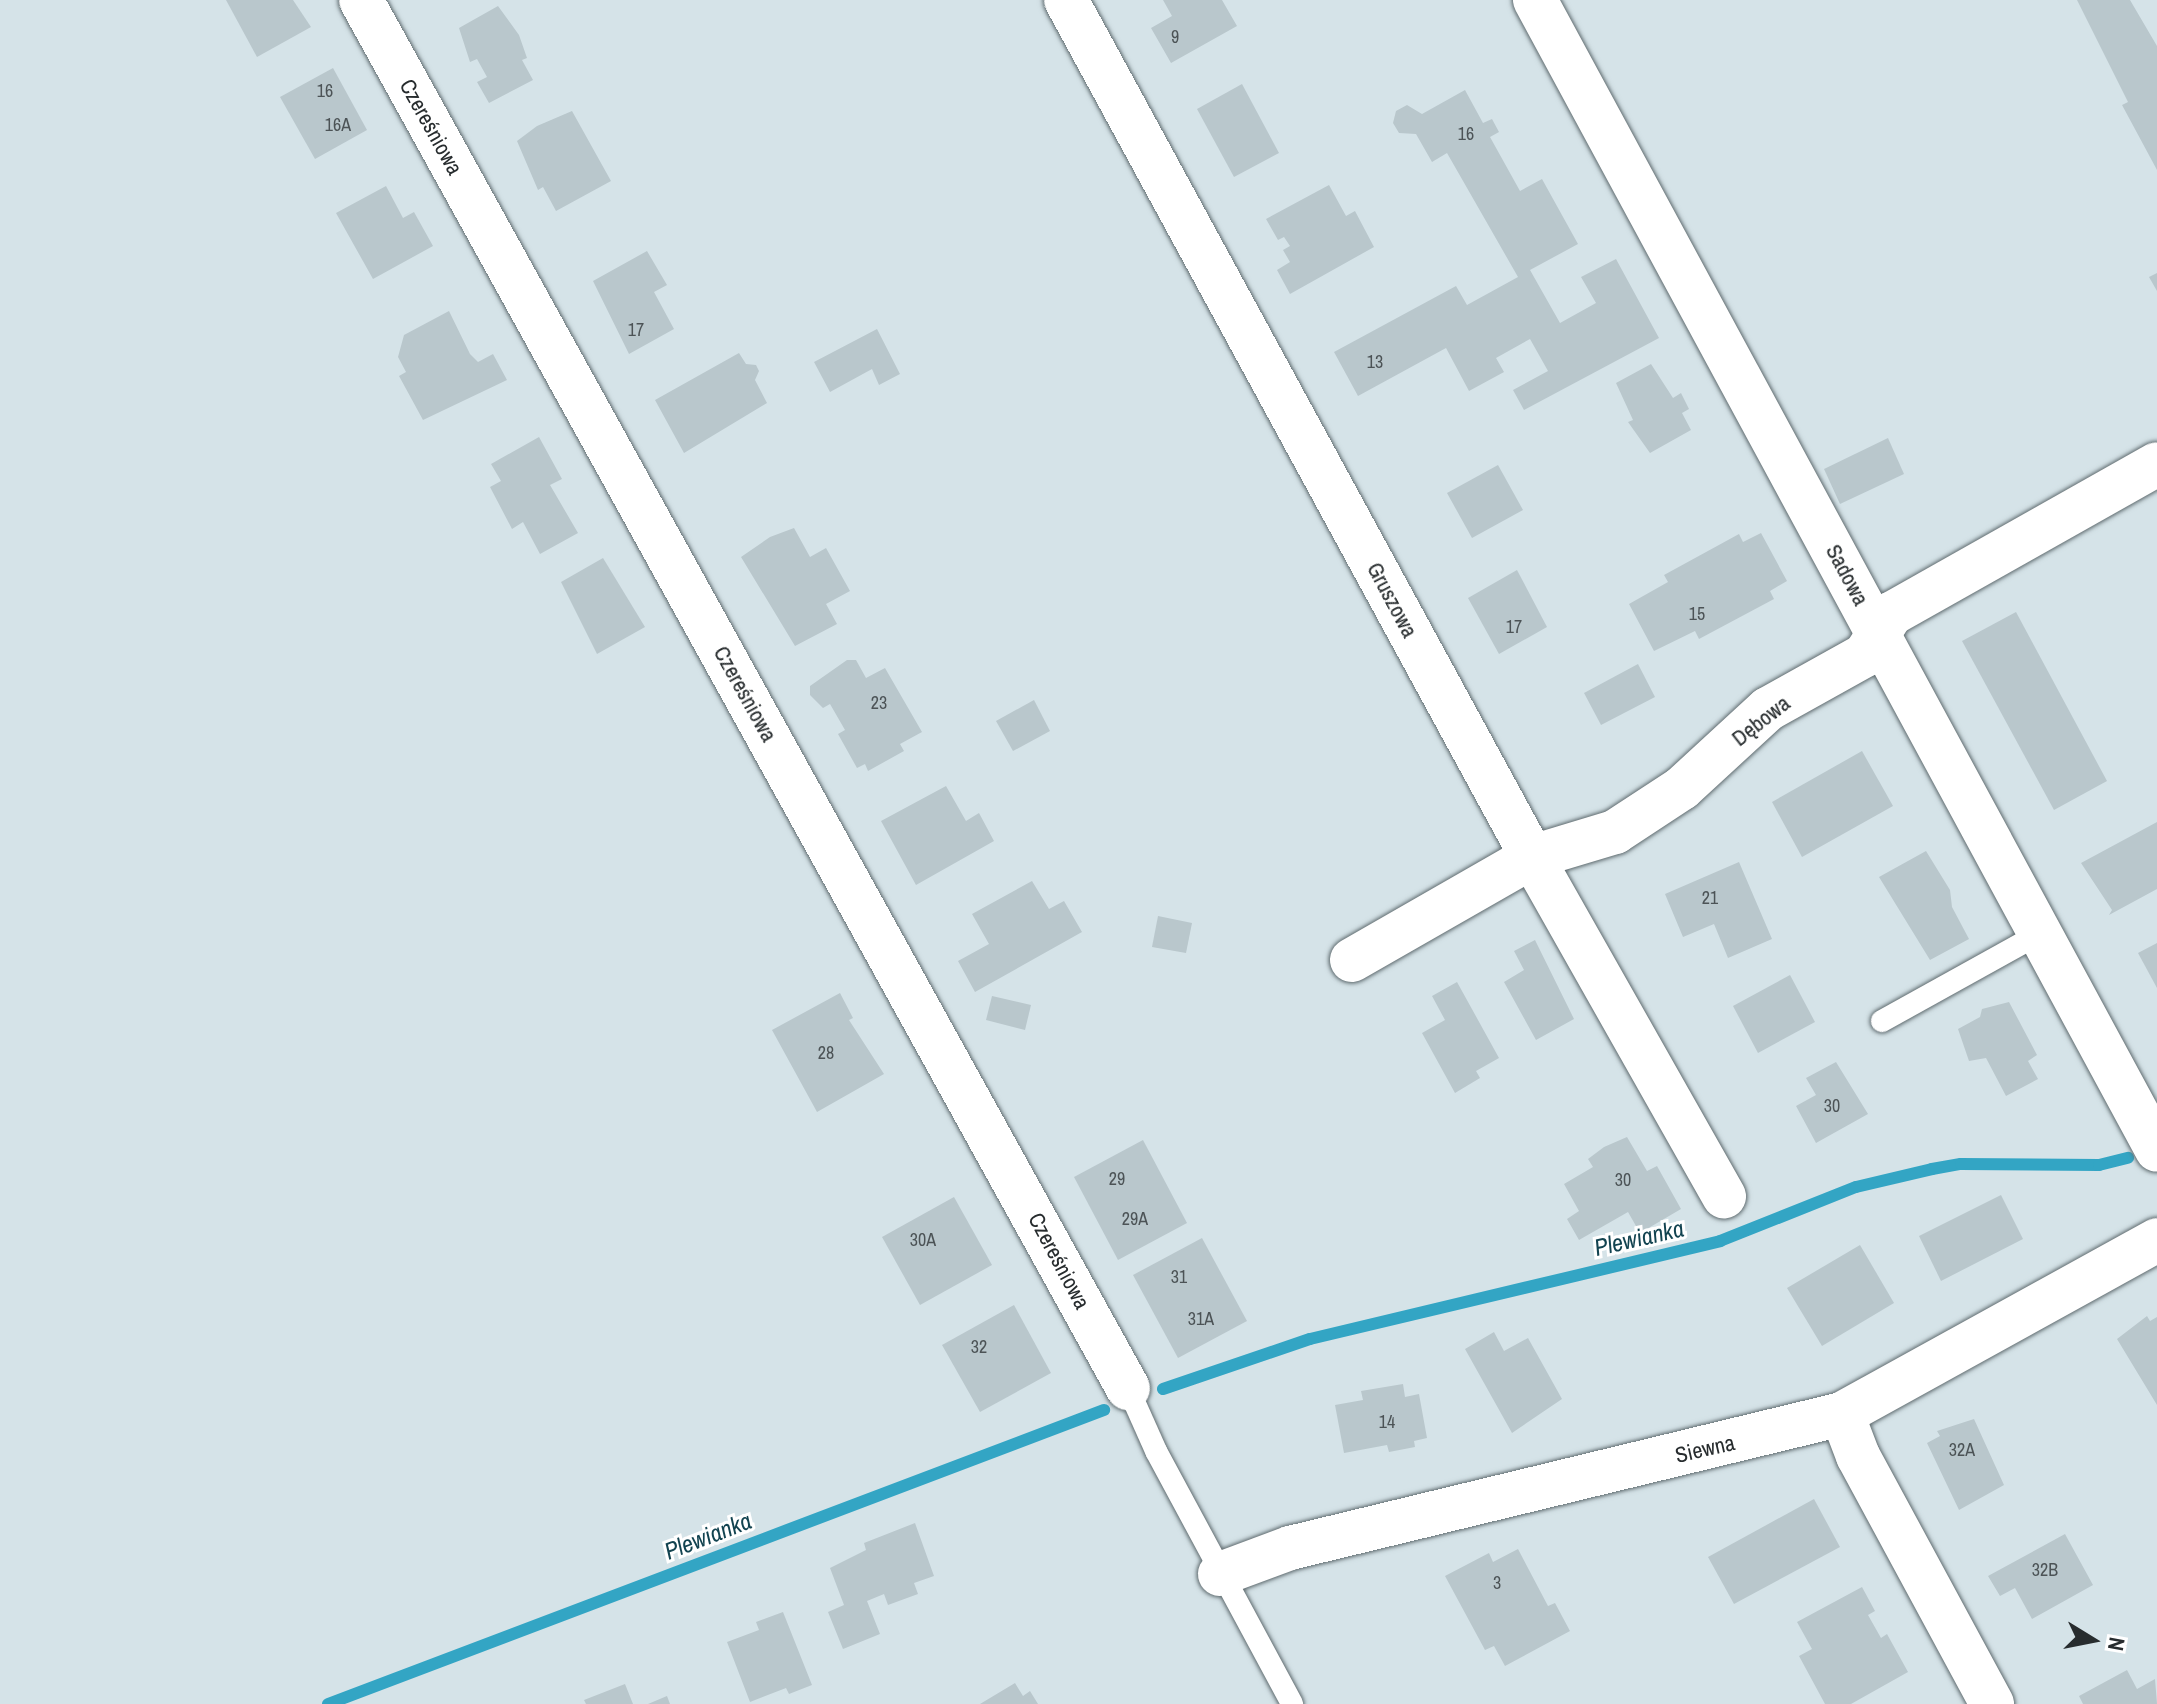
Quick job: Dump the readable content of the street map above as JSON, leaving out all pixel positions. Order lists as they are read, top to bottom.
{
  "streets": {
    "street": [
      "Czereśniowa",
      "Sadowa",
      "Gruszowa",
      "Dębowa",
      "Siewna"
    ]
  },
  "crossings": [
    ["Sadowa", "Dębowa"],
    ["Gruszowa", "Dębowa"]
  ],
  "water": ["Plewianka"],
  "house_numbers": [
    "9",
    "16",
    "16A",
    "16",
    "17",
    "13",
    "15",
    "17",
    "23",
    "21",
    "28",
    "30",
    "29",
    "30",
    "29A",
    "30A",
    "31",
    "31A",
    "32",
    "14",
    "32A",
    "32B",
    "3"
  ],
  "north": "right"
}
